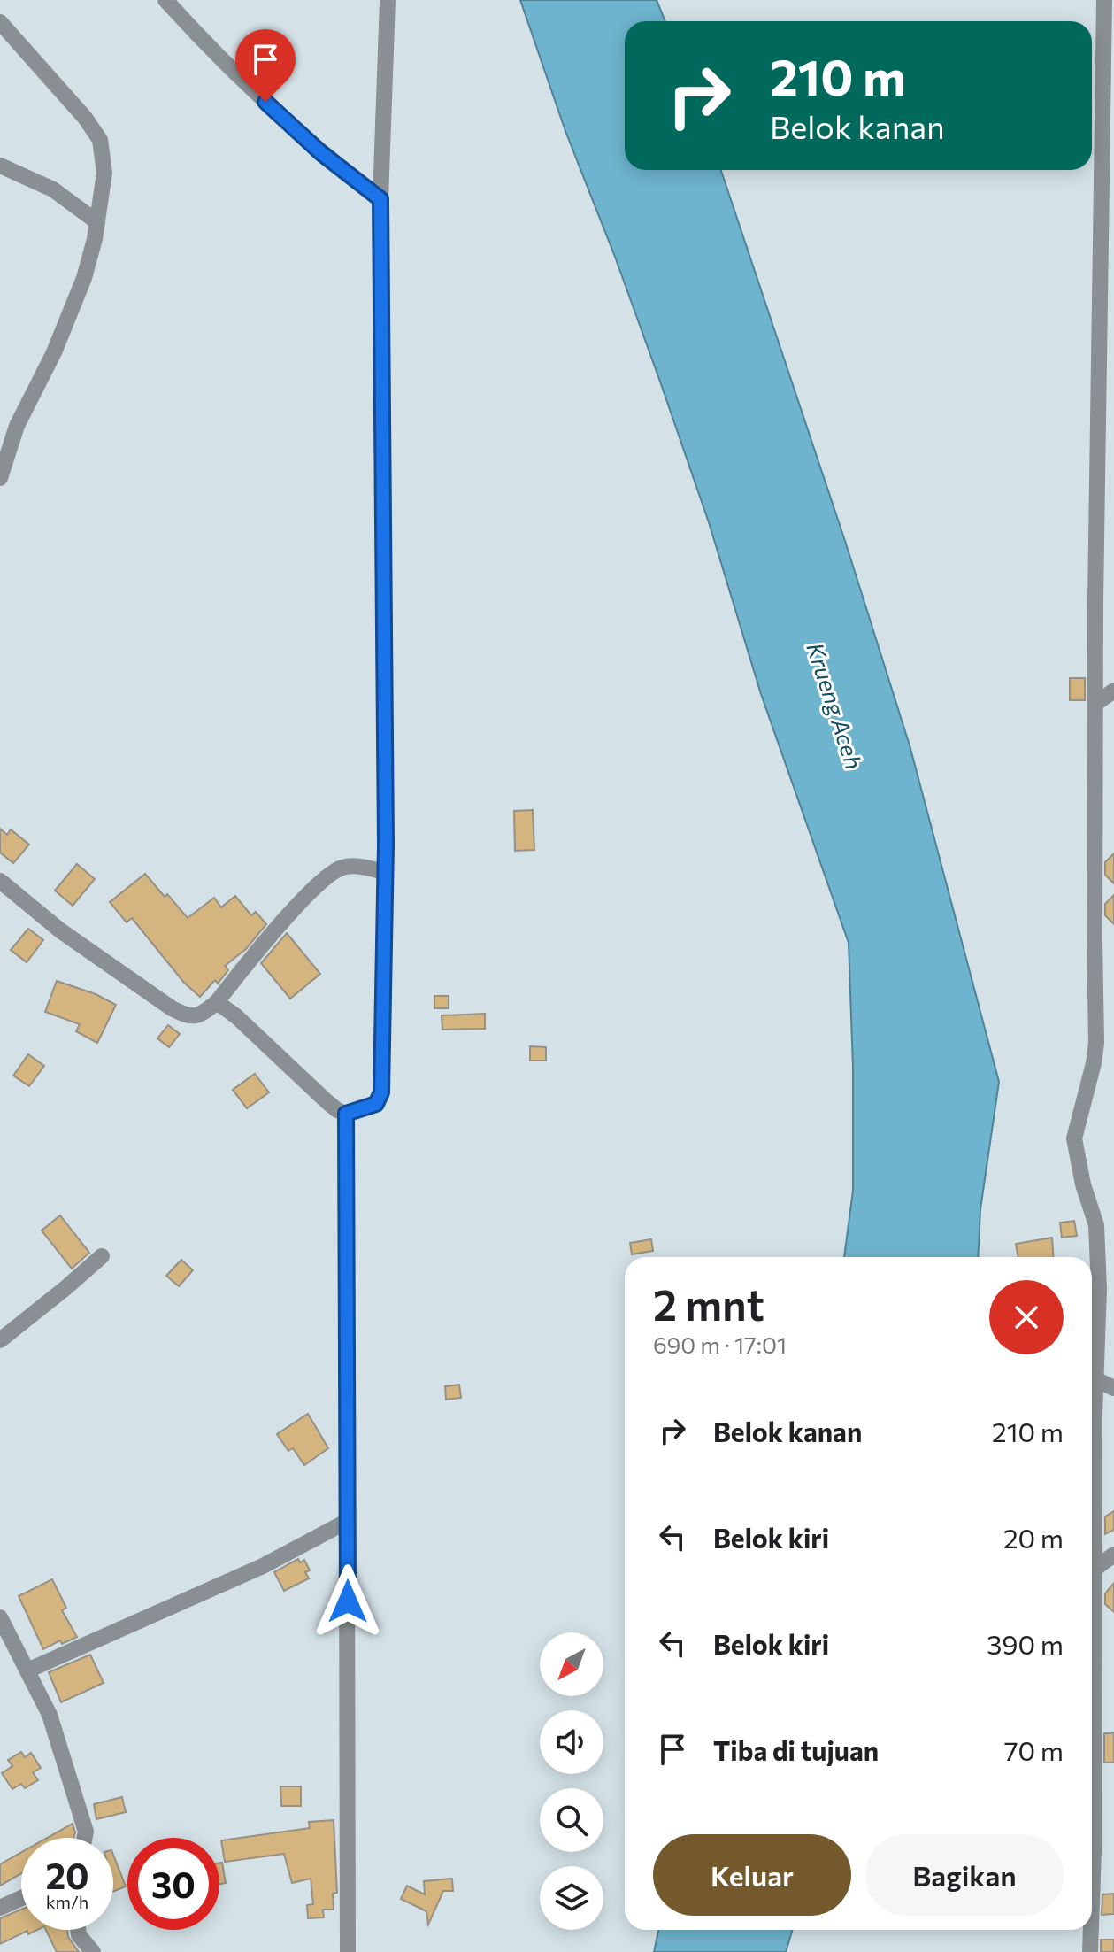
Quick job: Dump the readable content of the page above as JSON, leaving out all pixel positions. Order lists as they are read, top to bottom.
{
  "water": ["Krueng Aceh"],
  "north": "bottom left",
  "page": {
    "turn": ["210 m", "Belok kanan"],
    "heading": ["2 mnt", "690 m · 17:01"],
    "list": [
      {
        "name": "Belok kanan",
        "value": "210 m"
      },
      {
        "name": "Belok kiri",
        "value": "20 m"
      },
      {
        "name": "Belok kiri",
        "value": "390 m"
      },
      {
        "name": "Tiba di tujuan",
        "value": "70 m"
      }
    ],
    "buttons": ["Keluar", "Bagikan"],
    "speed": "20 km/h",
    "limit": "30"
  }
}
